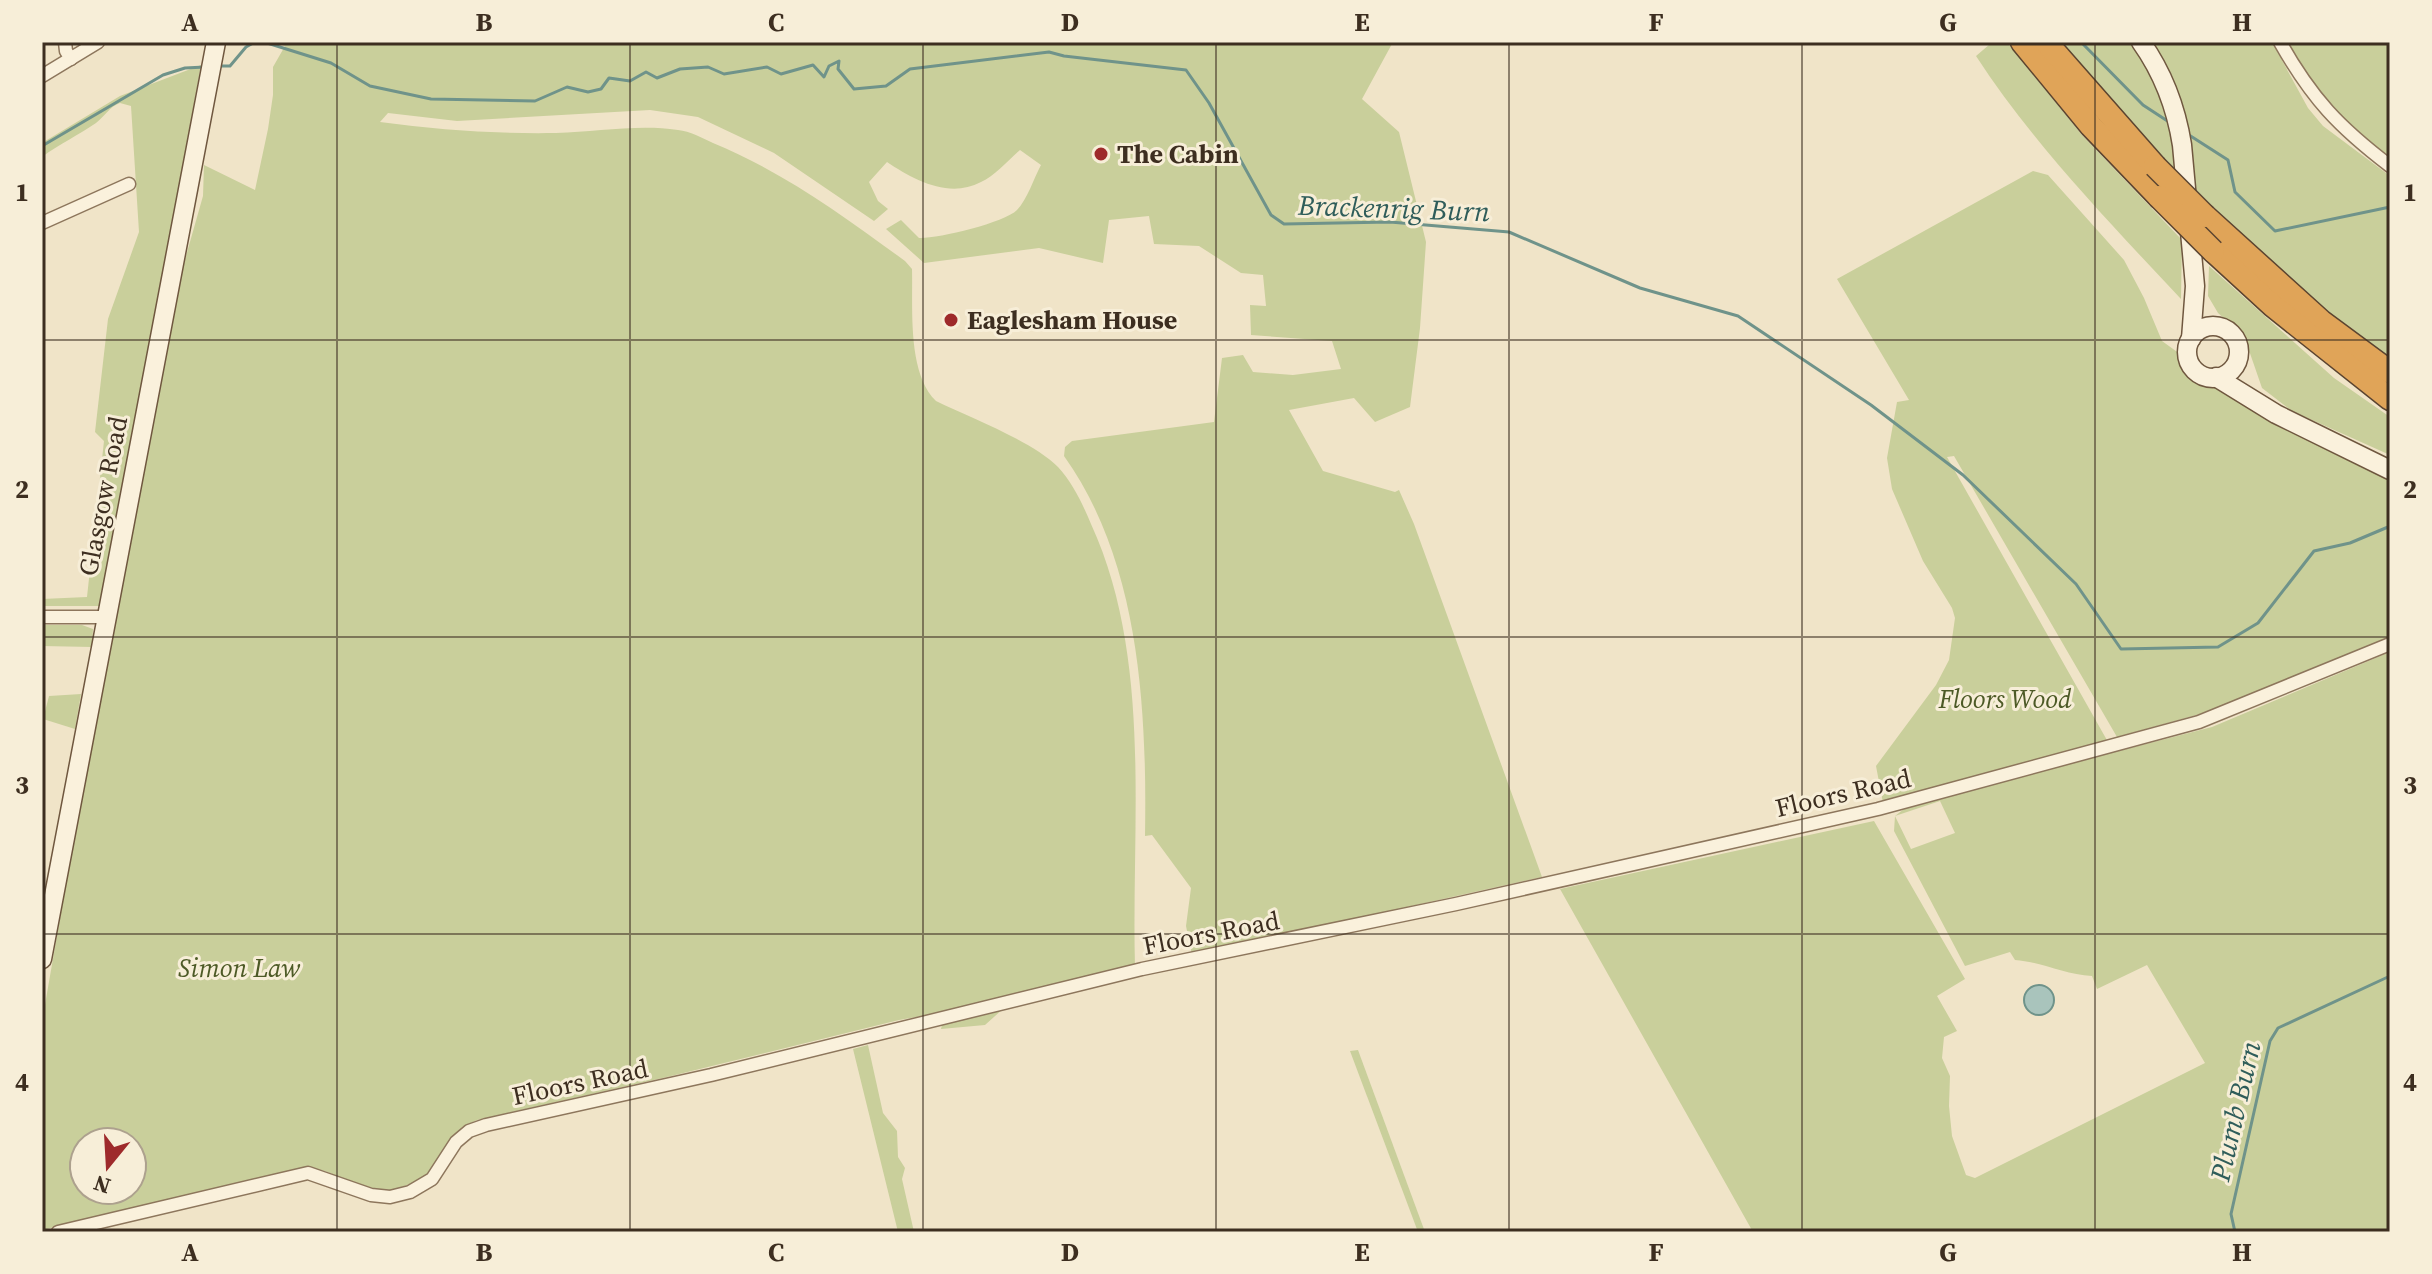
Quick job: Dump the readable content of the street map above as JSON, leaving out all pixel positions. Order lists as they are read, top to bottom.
{
  "streets": {
    "main road": ["Glasgow Road"],
    "street": ["Floors Road"]
  },
  "water": ["Brackenrig Burn", "Plumb Burn"],
  "parks": ["Floors Wood", "Simon Law"],
  "places": ["The Cabin", "Eaglesham House"],
  "north": "bottom",
  "grid": {
    "columns": [
      "A",
      "B",
      "C",
      "D",
      "E",
      "F",
      "G",
      "H"
    ],
    "rows": [
      "1",
      "2",
      "3",
      "4"
    ]
  }
}
